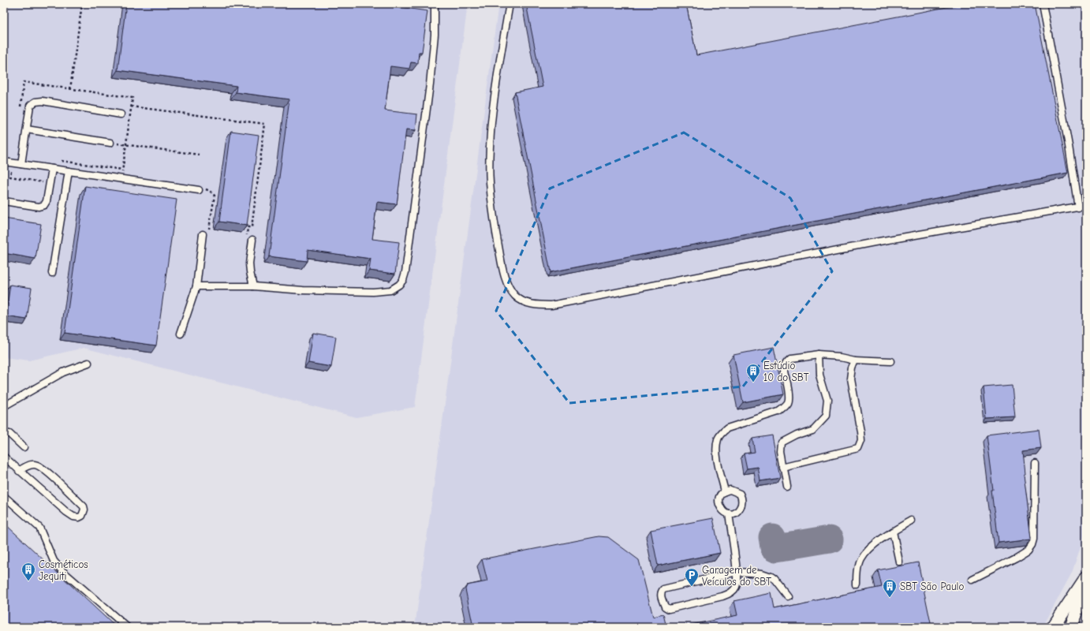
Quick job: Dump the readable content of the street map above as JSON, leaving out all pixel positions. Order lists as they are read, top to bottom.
{
  "places": {
    "building": ["Estúdio 10 do SBT", "Cosméticos Jequiti", "SBT São Paulo"],
    "parking": ["Garagem de Veículos do SBT"]
  }
}
